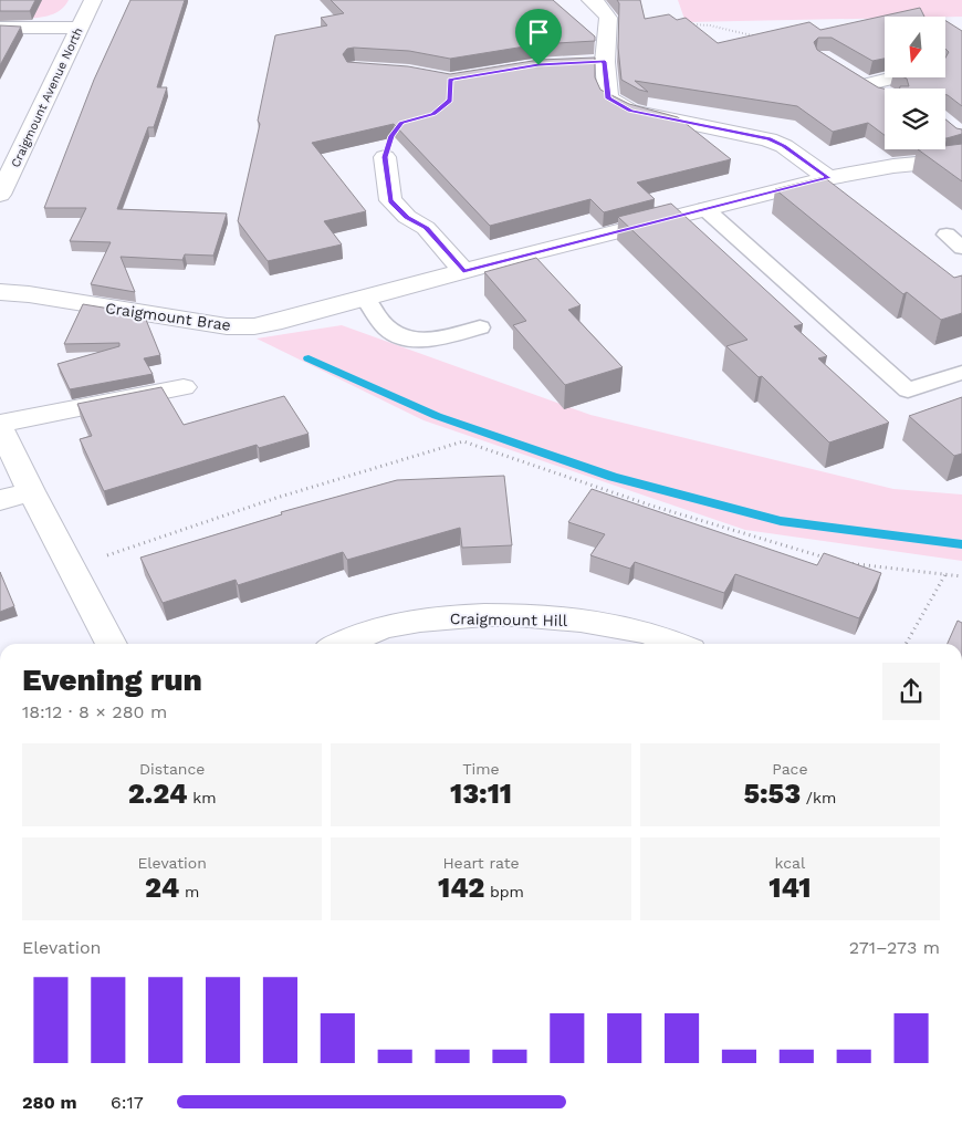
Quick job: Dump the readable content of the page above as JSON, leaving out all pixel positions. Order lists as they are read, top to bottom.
{
  "streets": {
    "street": ["Craigmount Avenue North", "Craigmount Brae", "Craigmount Hill"]
  },
  "north": "bottom",
  "page": {
    "heading": ["Evening run", "18:12 · 8 × 280 m"],
    "stats": [
      ["Distance", "2.24 km"],
      ["Time", "13:11"],
      ["Pace", "5:53 /km"],
      ["Elevation", "24 m"],
      ["Heart rate", "142 bpm"],
      ["kcal", "141"]
    ],
    "chart": ["Elevation", "271–273 m"],
    "list": [
      {
        "name": "280 m",
        "note": "6:17"
      }
    ]
  }
}
